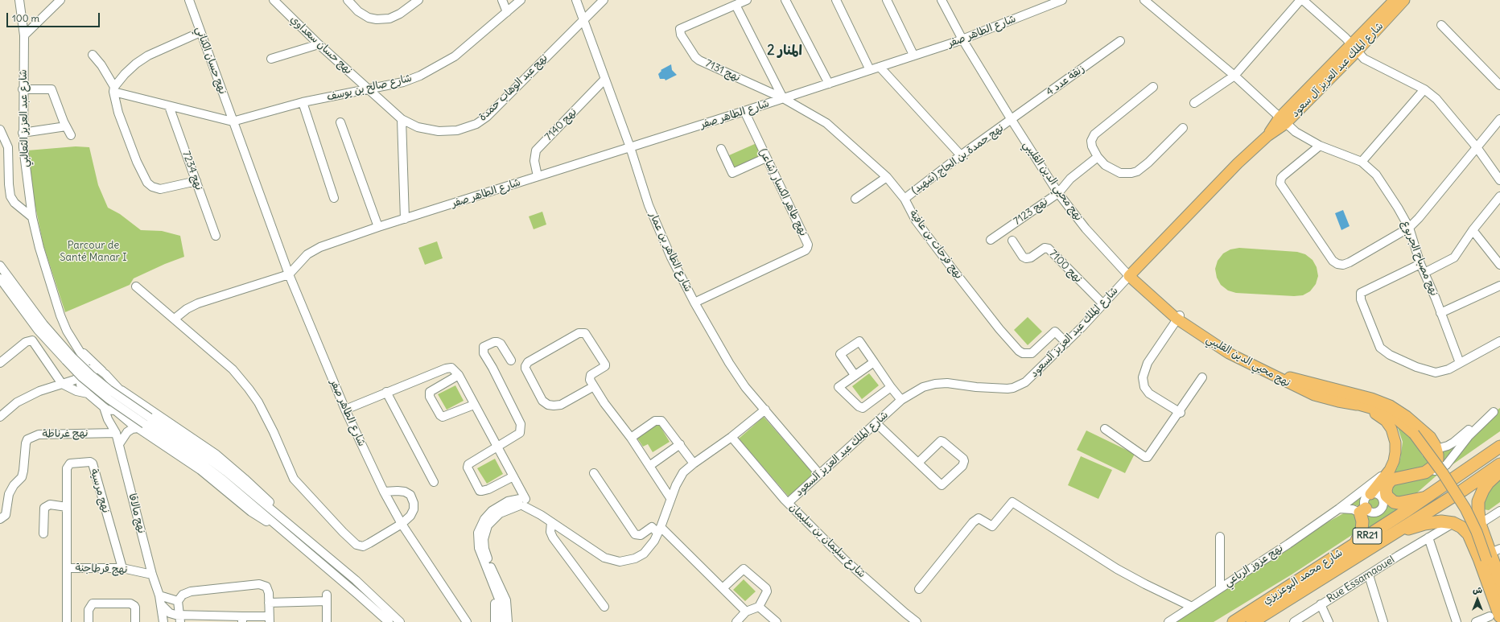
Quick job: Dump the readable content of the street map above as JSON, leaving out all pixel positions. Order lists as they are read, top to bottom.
{
  "streets": {
    "highway": ["RR21", "شارع محمد البوعزيزي"],
    "main road": ["شارع الملك عبد العزيز آل سعود", "نهج محيي الدين القليبي", "شارع الملك عبد العزيز آلسعود"],
    "street": [
      "شارع الطاهر صفر",
      "نهج حسان سعداوي",
      "نهج حسان الكناني",
      "نهج 7131",
      "زنقة عدد 4",
      "شارع صالح بن يوسف",
      "نهج عبد الوهاب حمدة",
      "شارع عبد العزيز الثعالبي",
      "نهج 7140",
      "نهج حمدة بن الحاج (شهيد)",
      "نهج 7234",
      "نهج طاهر الكسار (شاعر)",
      "نهج 7123",
      "نهج فرحات بن عافية",
      "شارع الطاهر بن عمار",
      "نهج مصباح الجربوع",
      "نهج 7100",
      "نهج غرناطة",
      "نهج مرسية",
      "نهج مالاقا",
      "شارع سليمان بن سليمان",
      "نهج عزوز الرباعي",
      "نهج قرطاجنة",
      "Rue Essamaouel"
    ]
  },
  "crossings": [
    ["شارع الطاهر صفر", "نهج حسان الكناني"],
    ["شارع الطاهر صفر", "نهج 7131"],
    ["شارع الطاهر صفر", "نهج 7140"],
    ["شارع الطاهر صفر", "نهج محيي الدين القليبي"],
    ["شارع الطاهر صفر", "نهج طاهر الكسار (شاعر)"],
    ["شارع الطاهر صفر", "نهج فرحات بن عافية"],
    ["شارع الطاهر صفر", "شارع الطاهر بن عمار"],
    ["نهج حسان سعداوي", "شارع صالح بن يوسف"],
    ["نهج حسان سعداوي", "نهج عبد الوهاب حمدة"],
    ["نهج حسان الكناني", "شارع صالح بن يوسف"],
    ["شارع الملك عبد العزيز آل سعود", "نهج مصباح الجربوع"],
    ["شارع الملك عبد العزيز آل سعود", "شارع الملك عبد العزيز آلسعود"],
    ["نهج 7131", "نهج فرحات بن عافية"],
    ["زنقة عدد 4", "نهج حمدة بن الحاج (شهيد)"],
    ["زنقة عدد 4", "نهج محيي الدين القليبي"],
    ["شارع صالح بن يوسف", "نهج عبد الوهاب حمدة"],
    ["نهج عبد الوهاب حمدة", "شارع الطاهر بن عمار"],
    ["نهج 7140", "شارع الطاهر بن عمار"],
    ["نهج حمدة بن الحاج (شهيد)", "نهج محيي الدين القليبي"],
    ["نهج حمدة بن الحاج (شهيد)", "نهج فرحات بن عافية"],
    ["نهج محيي الدين القليبي", "نهج 7123"],
    ["نهج محيي الدين القليبي", "شارع الملك عبد العزيز آلسعود"],
    ["نهج طاهر الكسار (شاعر)", "شارع الطاهر بن عمار"],
    ["نهج فرحات بن عافية", "شارع الملك عبد العزيز آلسعود"],
    ["شارع الطاهر بن عمار", "شارع الملك عبد العزيز آلسعود"],
    ["نهج 7100", "شارع الملك عبد العزيز آلسعود"],
    ["شارع الملك عبد العزيز آلسعود", "شارع سليمان بن سليمان"],
    ["نهج غرناطة", "نهج مالاقا"],
    ["نهج مرسية", "نهج قرطاجنة"],
    ["نهج مالاقا", "نهج قرطاجنة"]
  ],
  "districts": ["المنار 2"],
  "parks": ["Parcour de Santé Manar I"],
  "scale_bar": "100 m",
  "north": "top"
}
